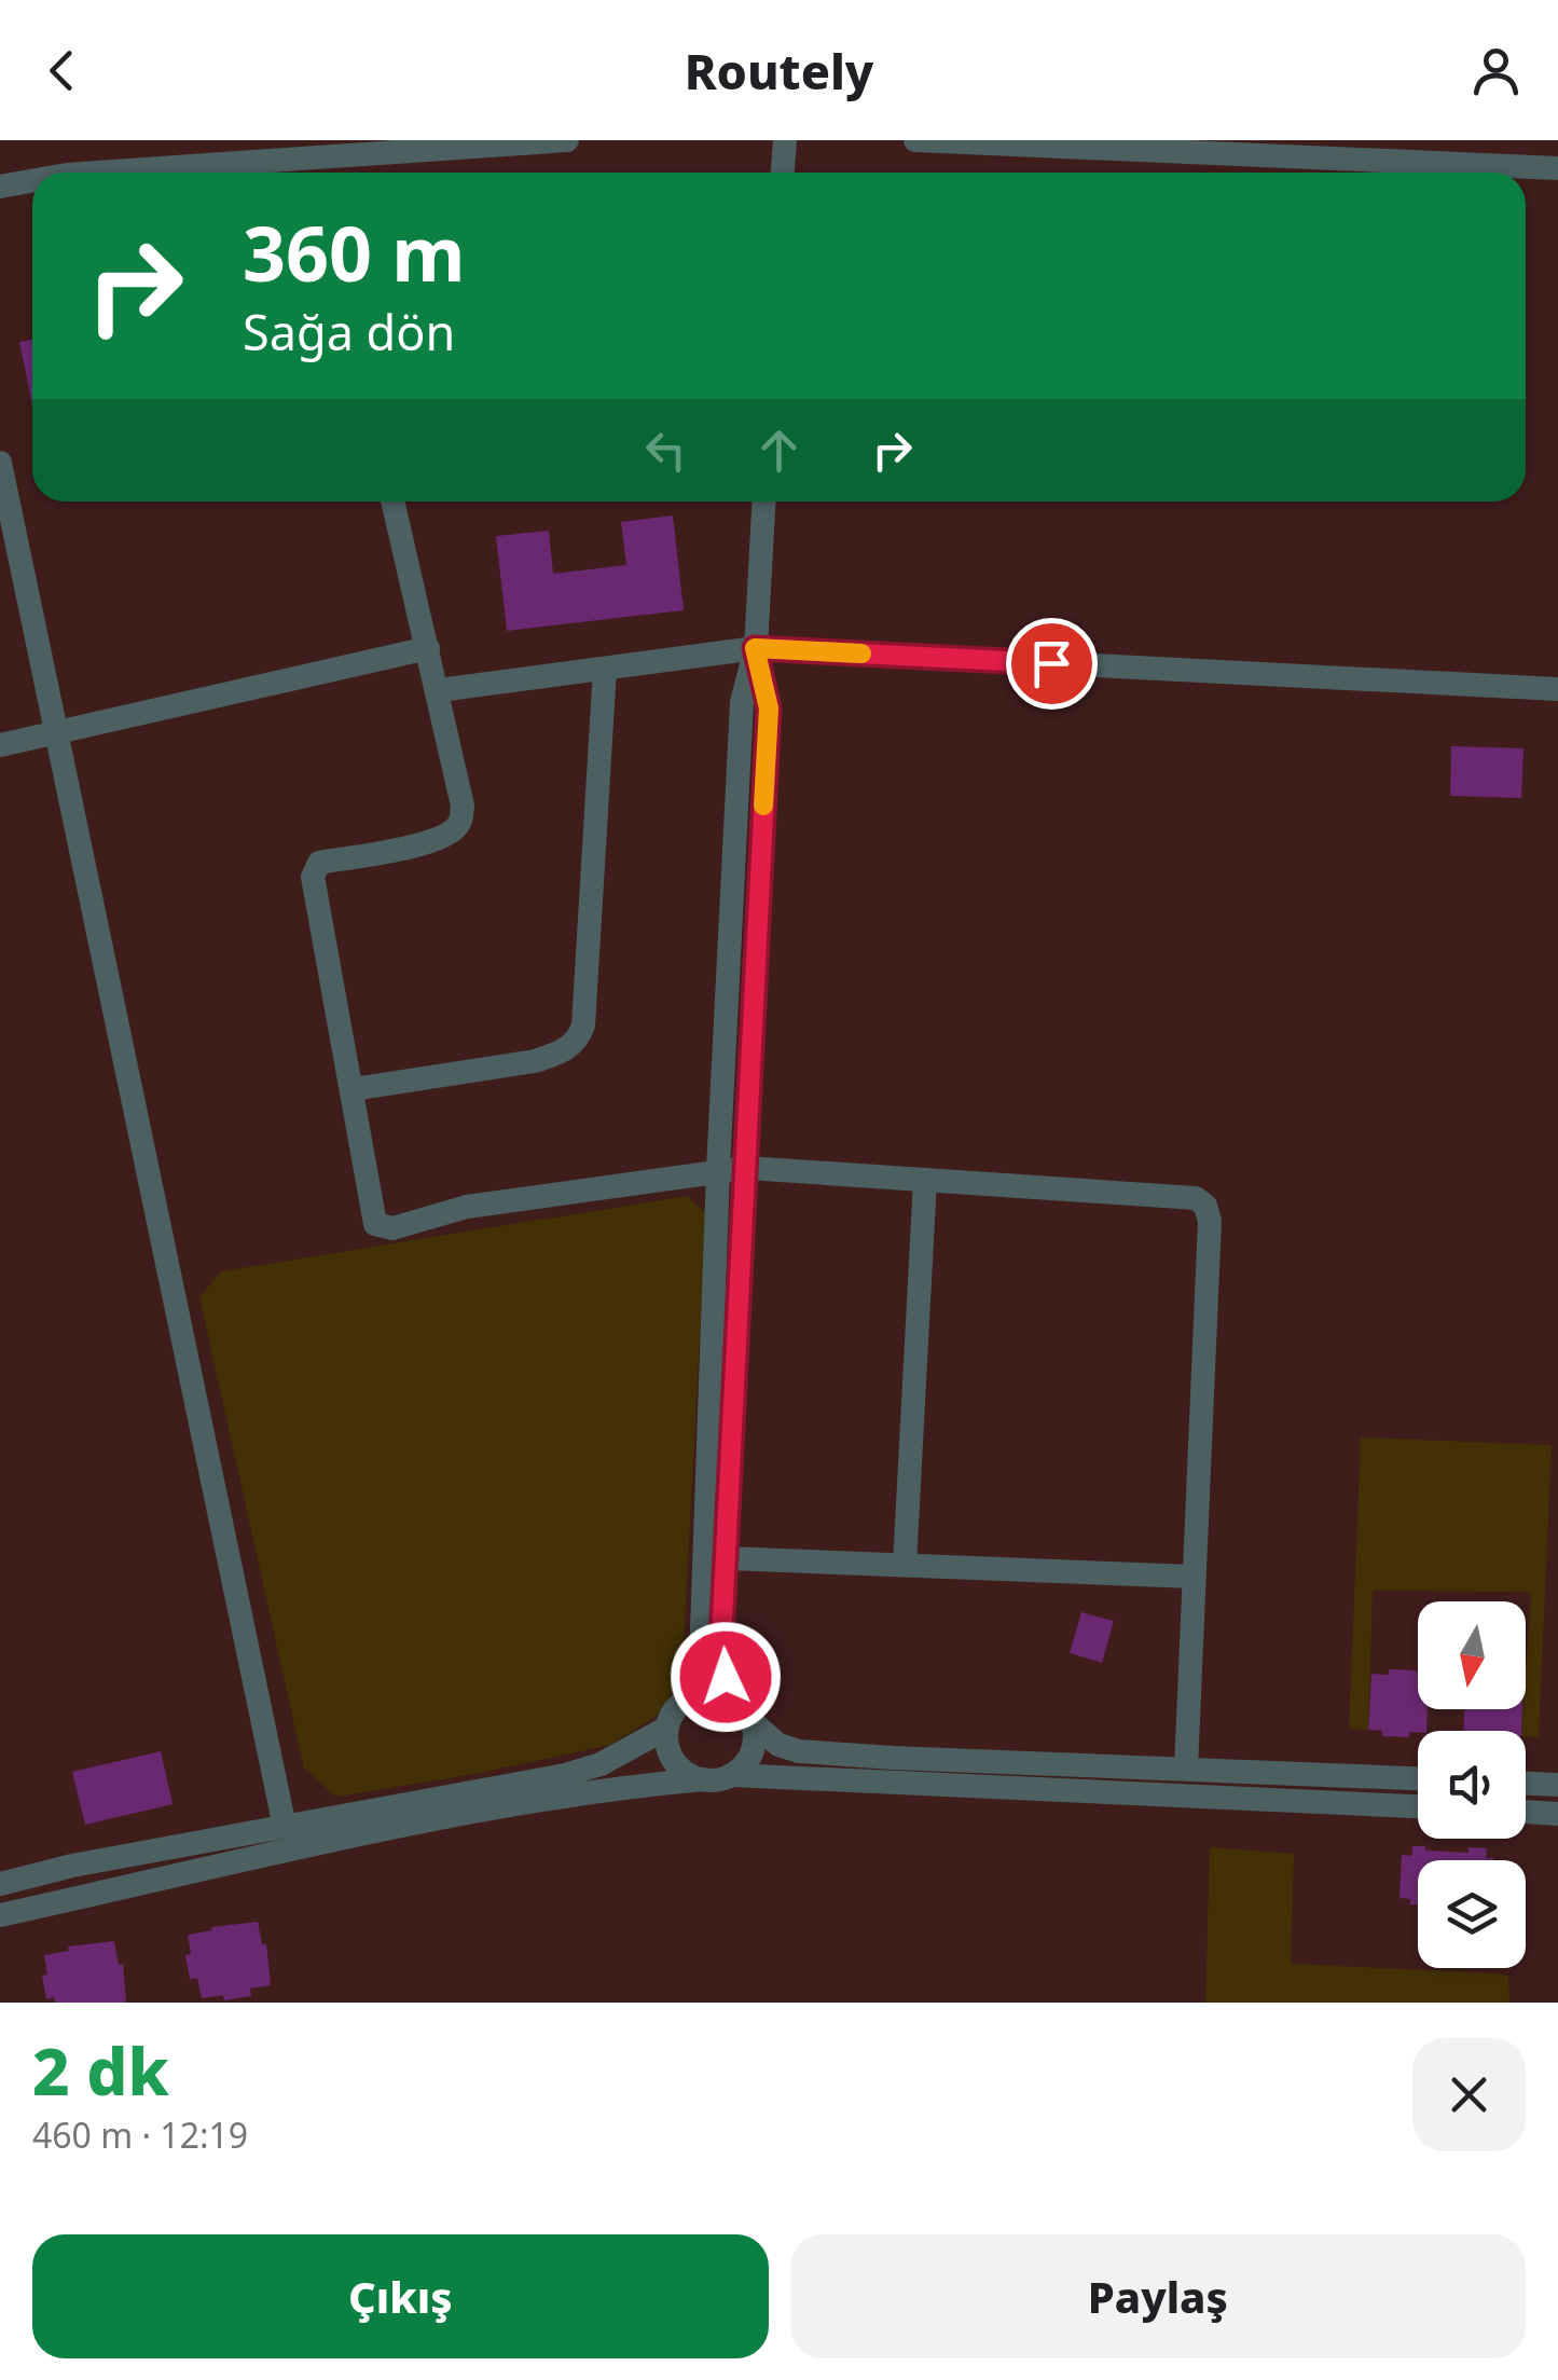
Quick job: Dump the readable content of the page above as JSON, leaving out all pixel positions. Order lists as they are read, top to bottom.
{
  "north": "bottom",
  "page": {
    "header": "Routely",
    "turn": ["360 m", "Sağa dön"],
    "heading": ["2 dk", "460 m · 12:19"],
    "buttons": ["Çıkış", "Paylaş"]
  }
}
